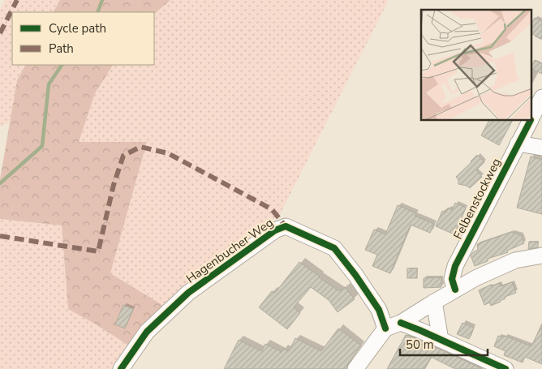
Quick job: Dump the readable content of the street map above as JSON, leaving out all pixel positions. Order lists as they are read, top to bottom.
{
  "streets": {
    "street": ["Felbenstockweg", "Hagenbucher Weg"]
  },
  "legend": ["Cycle path", "Path"],
  "scale_bar": "50 m"
}
